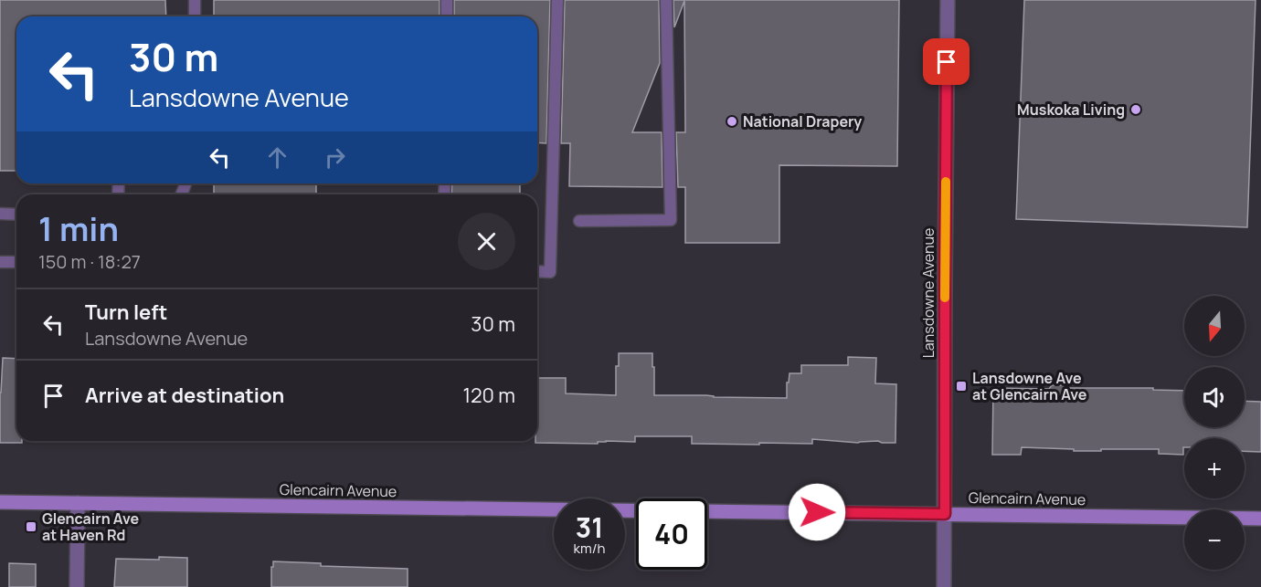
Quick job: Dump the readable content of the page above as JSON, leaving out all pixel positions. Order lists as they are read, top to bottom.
{
  "streets": {
    "street": ["Lansdowne Avenue", "Glencairn Avenue"]
  },
  "crossings": [
    ["Lansdowne Avenue", "Glencairn Avenue"]
  ],
  "places": {
    "other": ["Muskoka Living", "National Drapery"],
    "transit": ["Lansdowne Ave at Glencairn Ave", "Glencairn Ave at Haven Rd"]
  },
  "north": "bottom",
  "page": {
    "turn": ["30 m", "Lansdowne Avenue"],
    "heading": ["1 min", "150 m · 18:27"],
    "list": [
      {
        "name": "Turn left",
        "note": "Lansdowne Avenue",
        "value": "30 m"
      },
      {
        "name": "Arrive at destination",
        "value": "120 m"
      }
    ],
    "map_buttons": ["+", "−"],
    "speed": "31 km/h",
    "limit": "40"
  }
}
